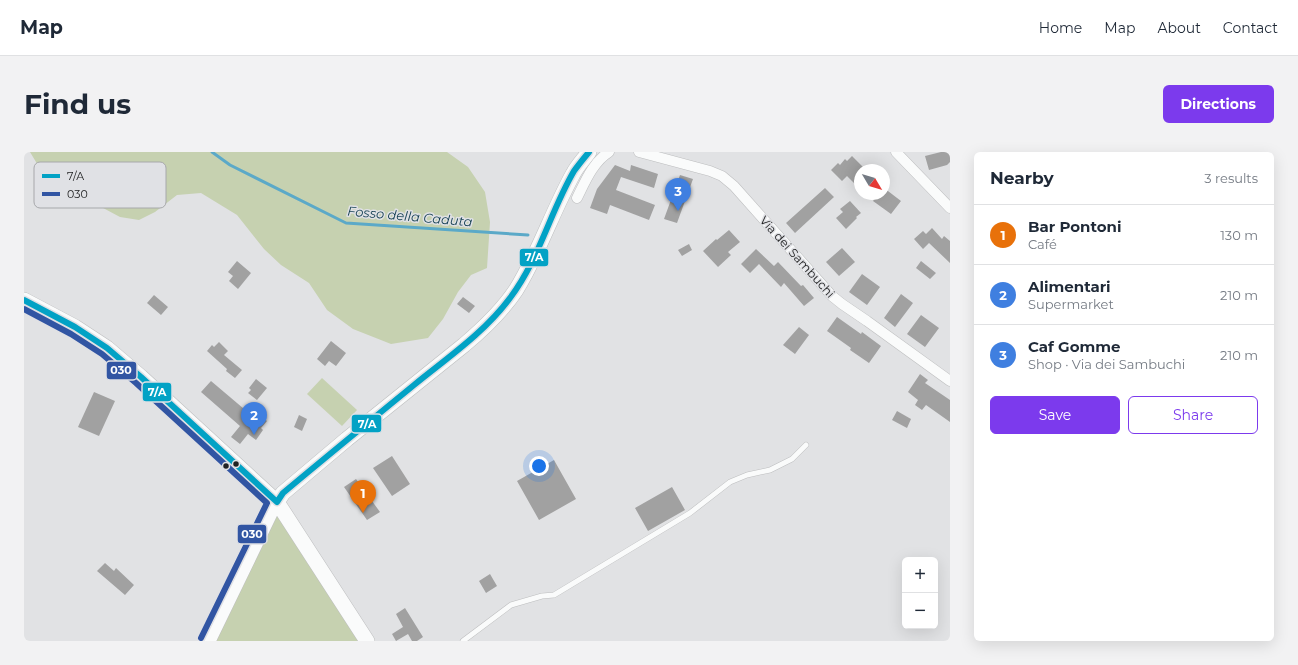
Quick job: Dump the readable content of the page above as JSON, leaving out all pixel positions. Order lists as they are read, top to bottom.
{
  "streets": {
    "street": ["Via dei Sambuchi"]
  },
  "water": ["Fosso della Caduta"],
  "lines": ["transit line 7/A", "transit line 030"],
  "legend": ["7/A", "030"],
  "north": "bottom right",
  "page": {
    "header": "Map",
    "nav": [
      "Home",
      "Map",
      "About",
      "Contact"
    ],
    "buttons": [
      "Directions",
      ["Save", "Share"]
    ],
    "title": "Find us",
    "heading": ["Nearby", "3 results"],
    "pins": ["3", "2", "1"],
    "list": [
      {
        "mark": "1",
        "name": "Bar Pontoni",
        "note": "Café",
        "value": "130 m"
      },
      {
        "mark": "2",
        "name": "Alimentari",
        "note": "Supermarket",
        "value": "210 m"
      },
      {
        "mark": "3",
        "name": "Caf Gomme",
        "note": "Shop · Via dei Sambuchi",
        "value": "210 m"
      }
    ],
    "map_buttons": ["+", "−"]
  }
}
